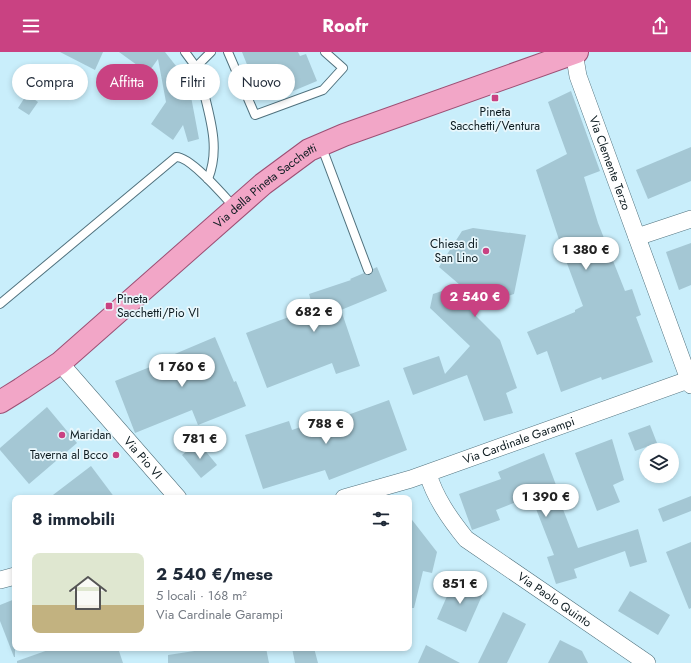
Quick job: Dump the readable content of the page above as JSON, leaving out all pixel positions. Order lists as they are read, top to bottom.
{
  "streets": {
    "main road": ["Via della Pineta Sacchetti"],
    "street": [
      "Via Clemente Terzo",
      "Via Cardinale Garampi",
      "Via Pio VI",
      "Via Paolo Quinto"
    ]
  },
  "crossings": [
    ["Via Clemente Terzo", "Via della Pineta Sacchetti"],
    ["Via Clemente Terzo", "Via Cardinale Garampi"],
    ["Via della Pineta Sacchetti", "Via Pio VI"],
    ["Via Cardinale Garampi", "Via Paolo Quinto"]
  ],
  "places": {
    "transit": ["Pineta Sacchetti/Ventura", "Pineta Sacchetti/Pio VI"],
    "other": ["Chiesa di San Lino", "Maridan", "Taverna al Bcco"]
  },
  "page": {
    "header": "Roofr",
    "chip": [
      "Compra",
      "Affitta",
      "Filtri",
      "Nuovo"
    ],
    "price": [
      "1 380 €",
      "2 540 €",
      "682 €",
      "1 760 €",
      "788 €",
      "781 €",
      "1 390 €",
      "851 €"
    ],
    "heading": "8 immobili",
    "list": [
      {
        "name": "2 540 €/mese",
        "note": "5 locali · 168 m² · Via Cardinale Garampi"
      }
    ]
  }
}
